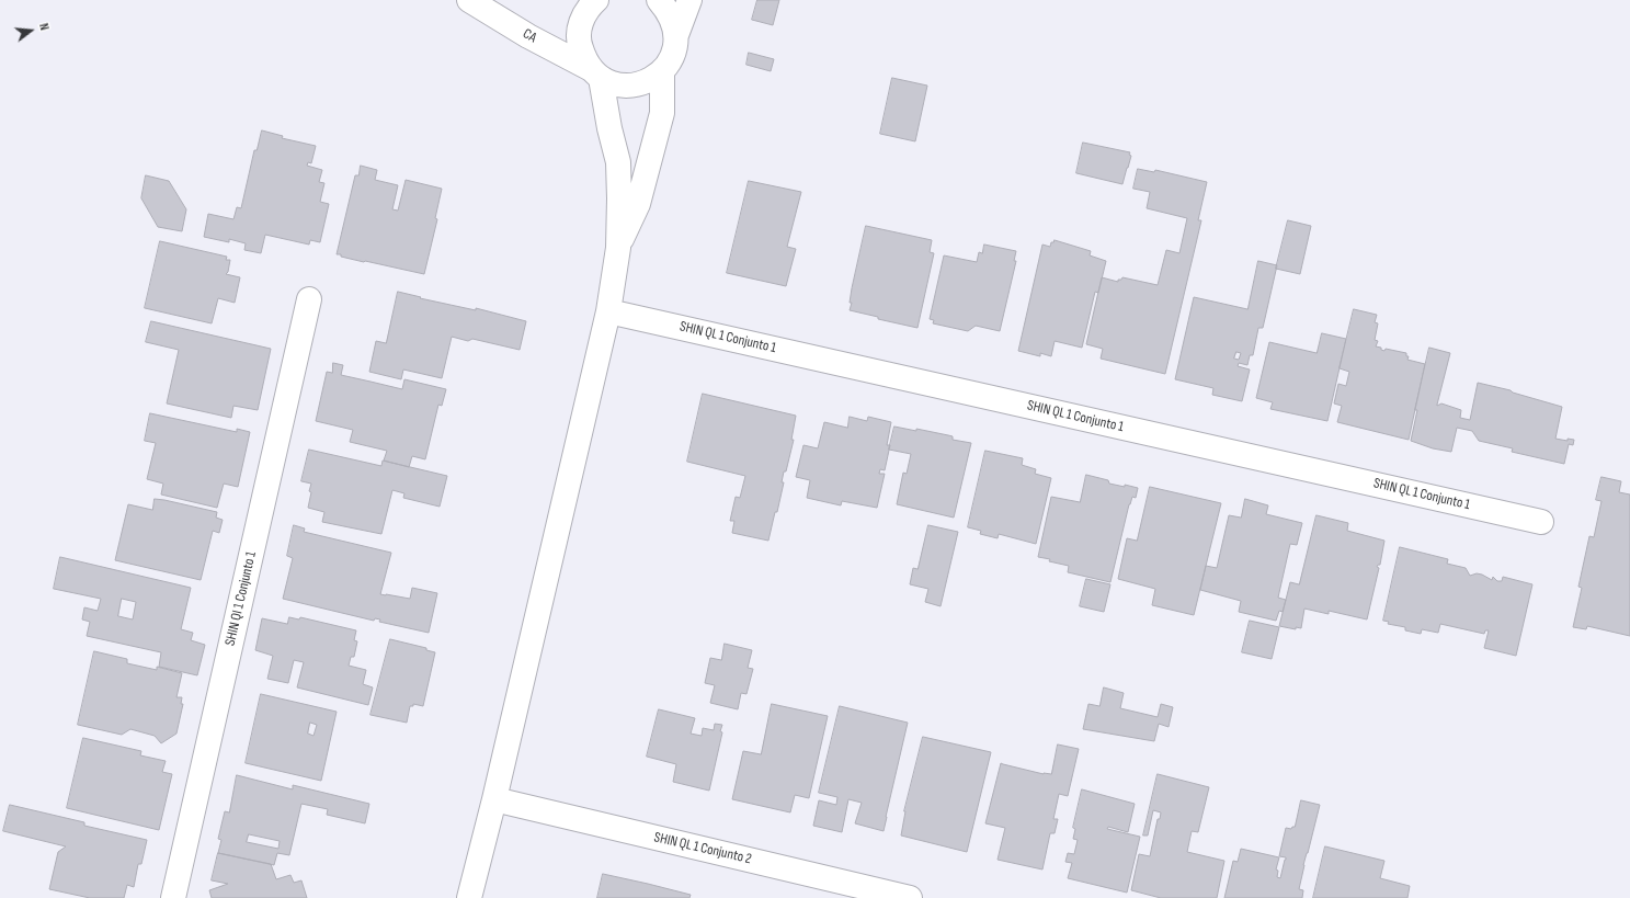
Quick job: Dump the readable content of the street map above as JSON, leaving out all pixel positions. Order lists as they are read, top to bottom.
{
  "streets": {
    "street": [
      "CA",
      "SHIN QL 1 Conjunto 1",
      "SHIN QI 1 Conjunto 1",
      "SHIN QL 1 Conjunto 2"
    ]
  },
  "north": "right"
}
